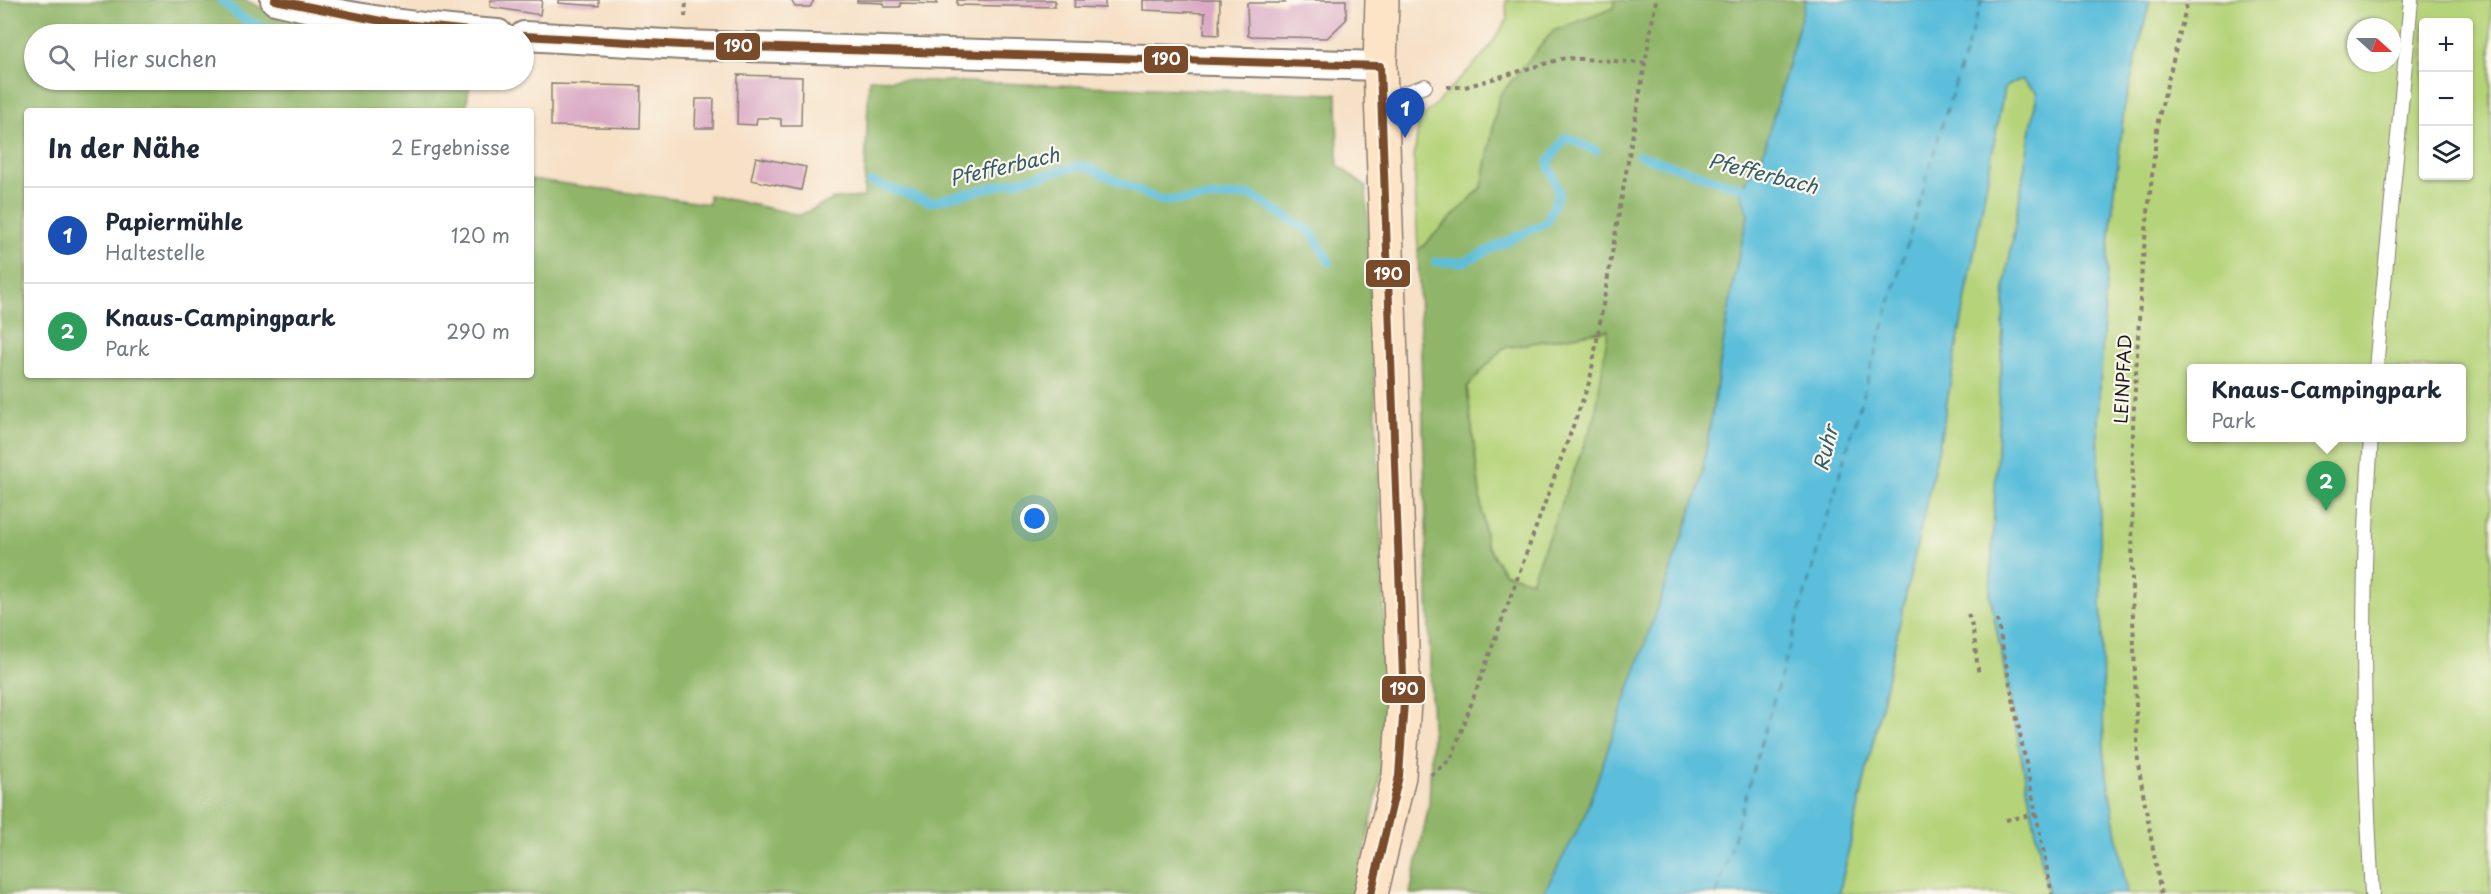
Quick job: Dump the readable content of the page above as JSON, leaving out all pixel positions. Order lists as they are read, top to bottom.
{
  "streets": {
    "path": ["LEINPFAD"]
  },
  "water": ["Pfefferbach", "Ruhr"],
  "lines": ["transit line 190"],
  "north": "right",
  "page": {
    "map_buttons": ["+", "−"],
    "search": "Hier suchen",
    "pins": ["1", "2"],
    "heading": ["In der Nähe", "2 Ergebnisse"],
    "list": [
      {
        "mark": "1",
        "name": "Papiermühle",
        "note": "Haltestelle",
        "value": "120 m"
      },
      {
        "mark": "2",
        "name": "Knaus-Campingpark",
        "note": "Park",
        "value": "290 m"
      }
    ],
    "popup": ["Knaus-Campingpark", "Park"]
  }
}
